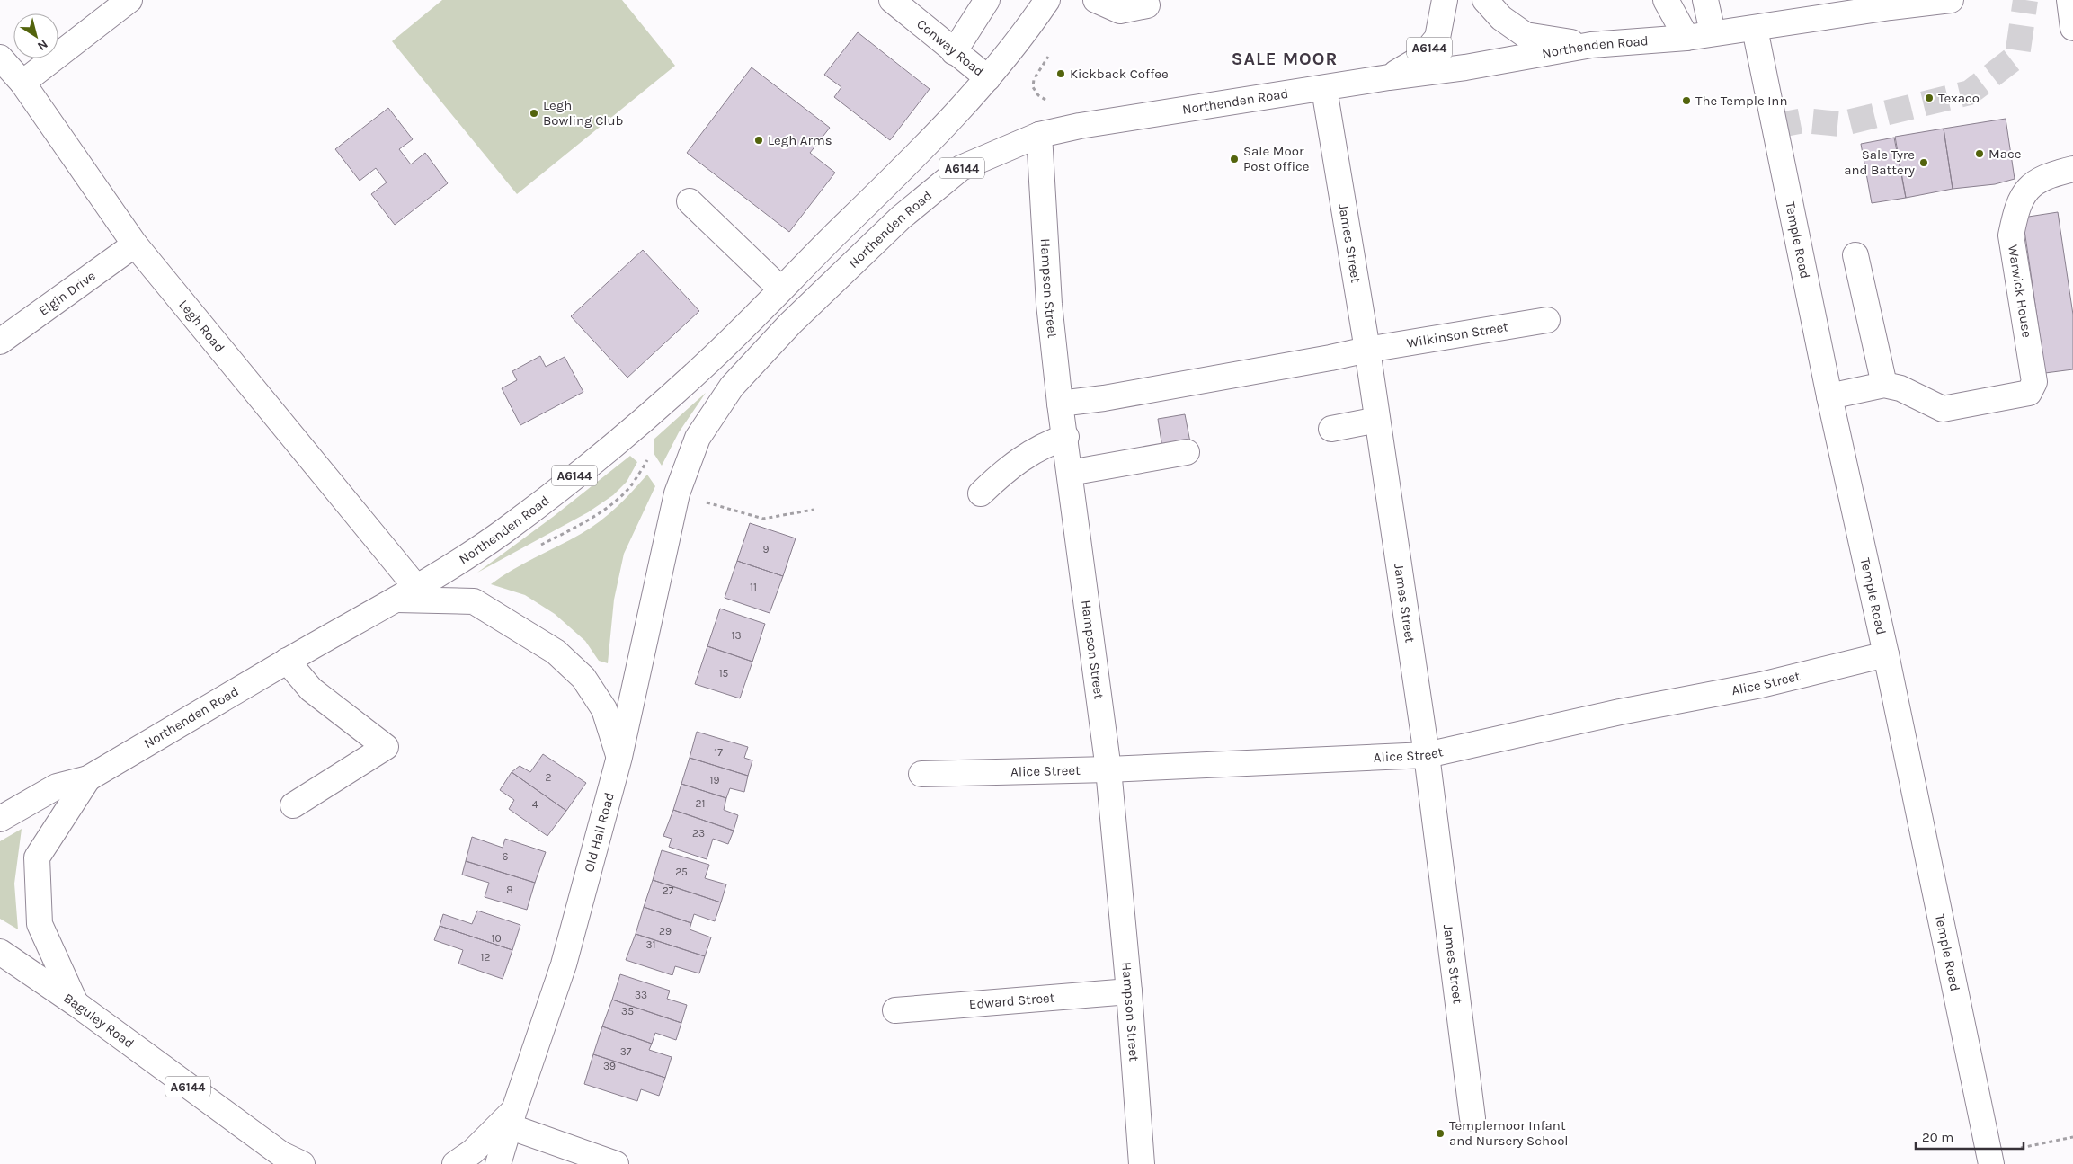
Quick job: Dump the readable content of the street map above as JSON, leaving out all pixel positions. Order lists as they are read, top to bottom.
{
  "streets": {
    "street": [
      "Conway Road",
      "A6144",
      "Northenden Road",
      "Temple Road",
      "James Street",
      "Hampson Street",
      "Warwick House",
      "Elgin Drive",
      "Legh Road",
      "Wilkinson Street",
      "Alice Street",
      "Old Hall Road",
      "Edward Street",
      "Baguley Road"
    ]
  },
  "crossings": [
    ["Conway Road", "A6144"],
    ["Conway Road", "Northenden Road"],
    ["A6144", "Northenden Road"],
    ["A6144", "Old Hall Road"],
    ["Northenden Road", "Temple Road"],
    ["Northenden Road", "James Street"],
    ["Northenden Road", "Hampson Street"],
    ["Northenden Road", "Legh Road"],
    ["Northenden Road", "Old Hall Road"],
    ["Northenden Road", "Baguley Road"],
    ["Temple Road", "Alice Street"],
    ["James Street", "Wilkinson Street"],
    ["James Street", "Alice Street"],
    ["Hampson Street", "Wilkinson Street"],
    ["Hampson Street", "Alice Street"],
    ["Hampson Street", "Edward Street"],
    ["Elgin Drive", "Legh Road"]
  ],
  "districts": ["SALE MOOR"],
  "places": [
    "Kickback Coffee",
    "Texaco",
    "The Temple Inn",
    "Legh Bowling Club",
    "Legh Arms",
    "Mace",
    "Sale Moor Post Office",
    "Sale Tyre and Battery",
    "Templemoor Infant and Nursery School"
  ],
  "house_numbers": [
    "9",
    "11",
    "13",
    "15",
    "17",
    "2",
    "19",
    "21",
    "4",
    "23",
    "6",
    "25",
    "8",
    "27",
    "29",
    "10",
    "31",
    "12",
    "33",
    "35",
    "37",
    "39"
  ],
  "scale_bar": "20 m",
  "north": "bottom right"
}
